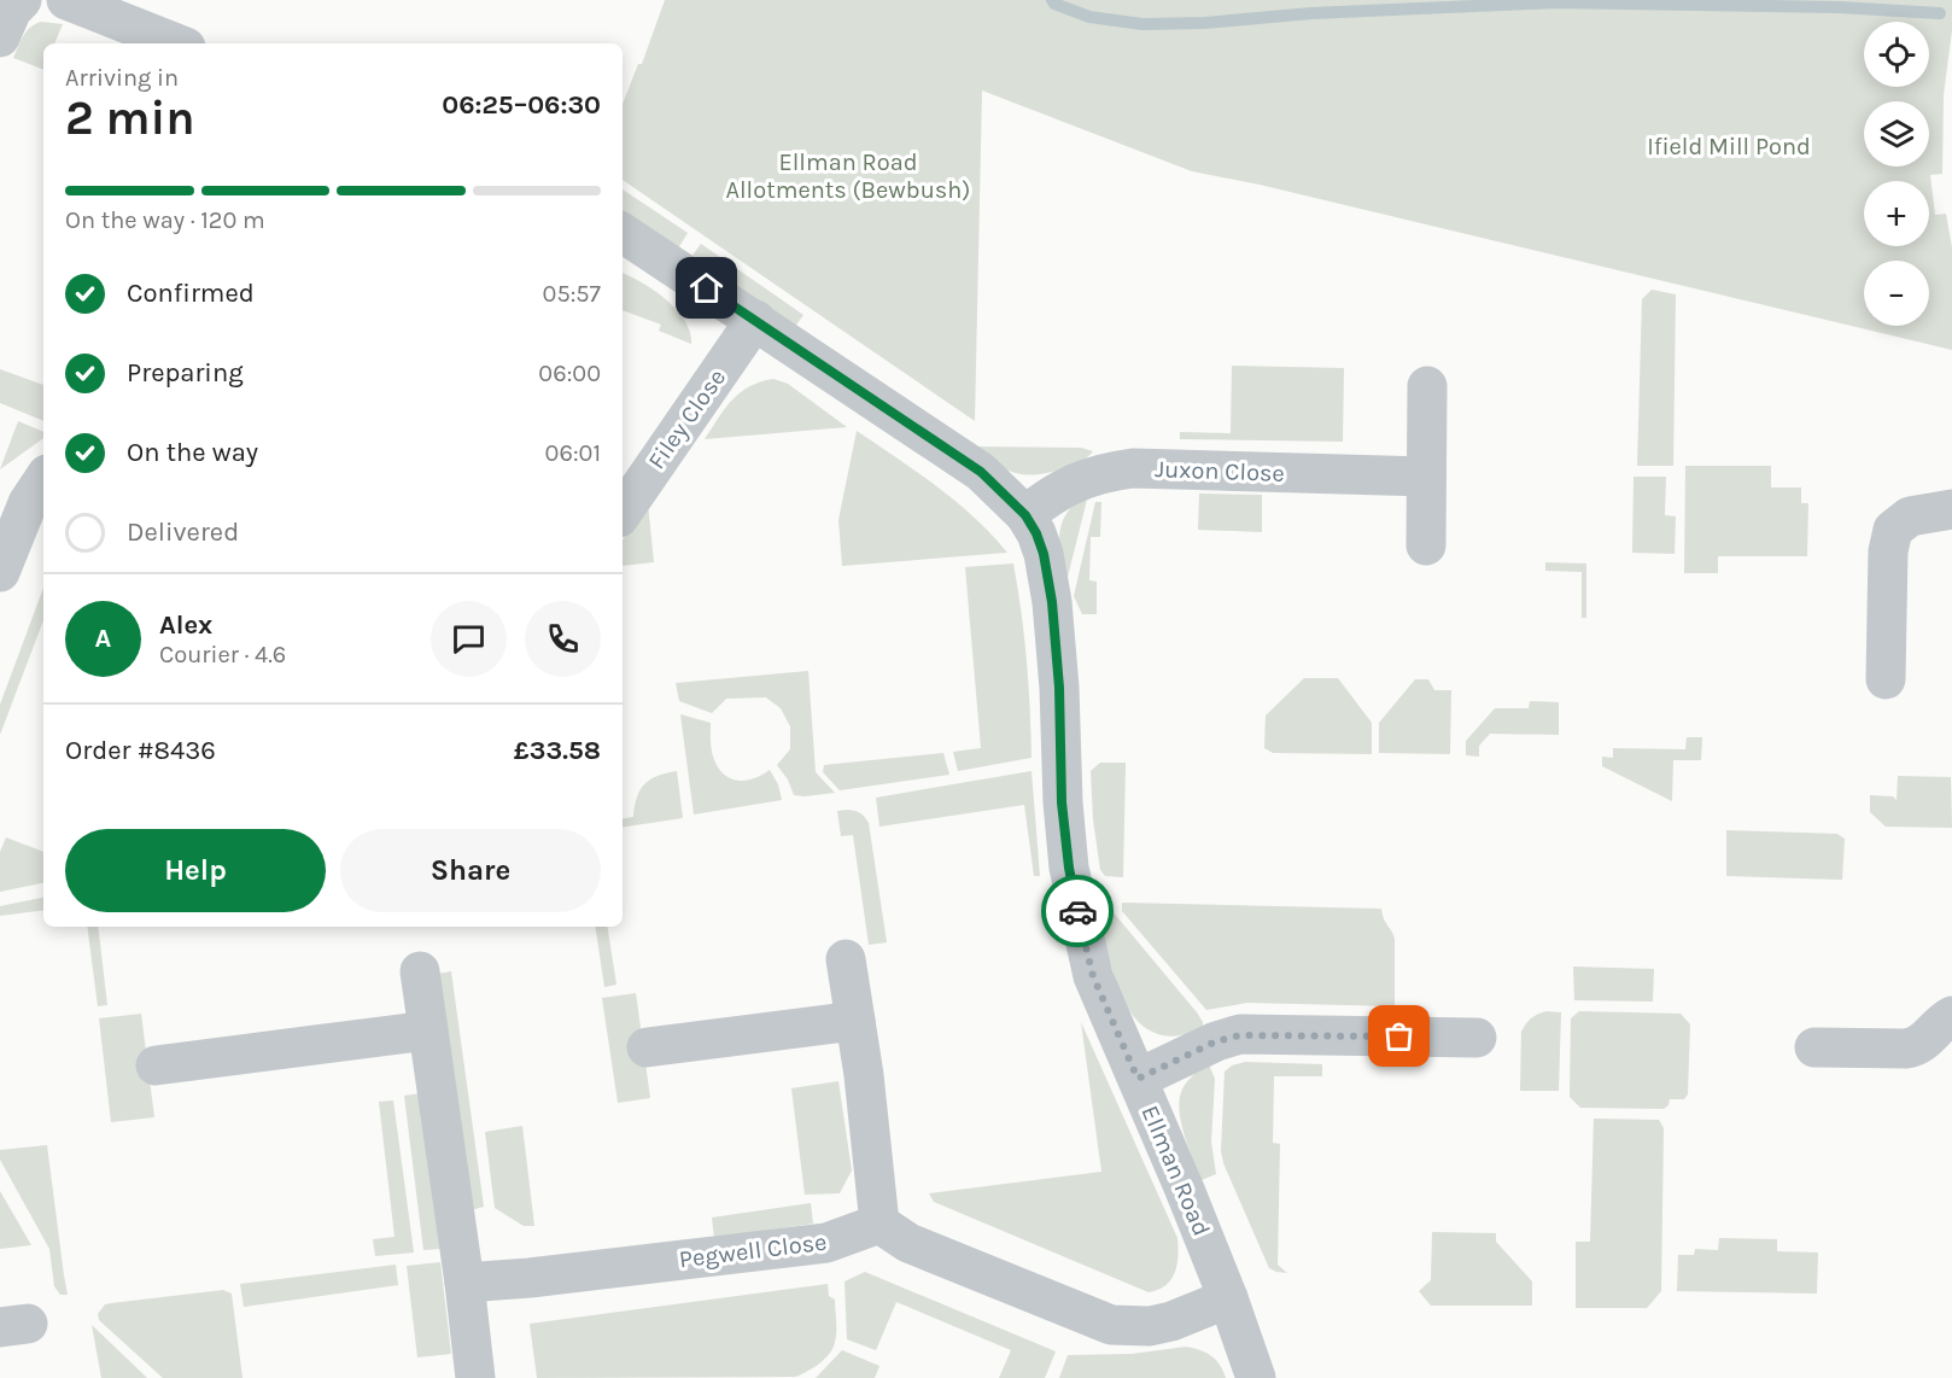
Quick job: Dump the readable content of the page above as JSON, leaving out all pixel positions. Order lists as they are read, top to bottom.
{
  "streets": {
    "street": [
      "Filey Close",
      "Juxon Close",
      "Ellman Road",
      "Pegwell Close"
    ]
  },
  "crossings": [
    ["Filey Close", "Ellman Road"],
    ["Juxon Close", "Ellman Road"]
  ],
  "parks": ["Ifield Mill Pond", "Ellman Road Allotments (Bewbush)"],
  "page": {
    "map_buttons": ["+", "−"],
    "heading": ["2 min", "Arriving in", "06:25–06:30"],
    "panel": [
      "Alex",
      "Courier · 4.6",
      "Order #8436",
      "£33.58"
    ],
    "bar": "On the way · 120 m",
    "list": [
      ["Confirmed", "05:57"],
      ["Preparing", "06:00"],
      ["On the way", "06:01"],
      "Delivered"
    ],
    "round": "A",
    "buttons": ["Help", "Share"]
  }
}
